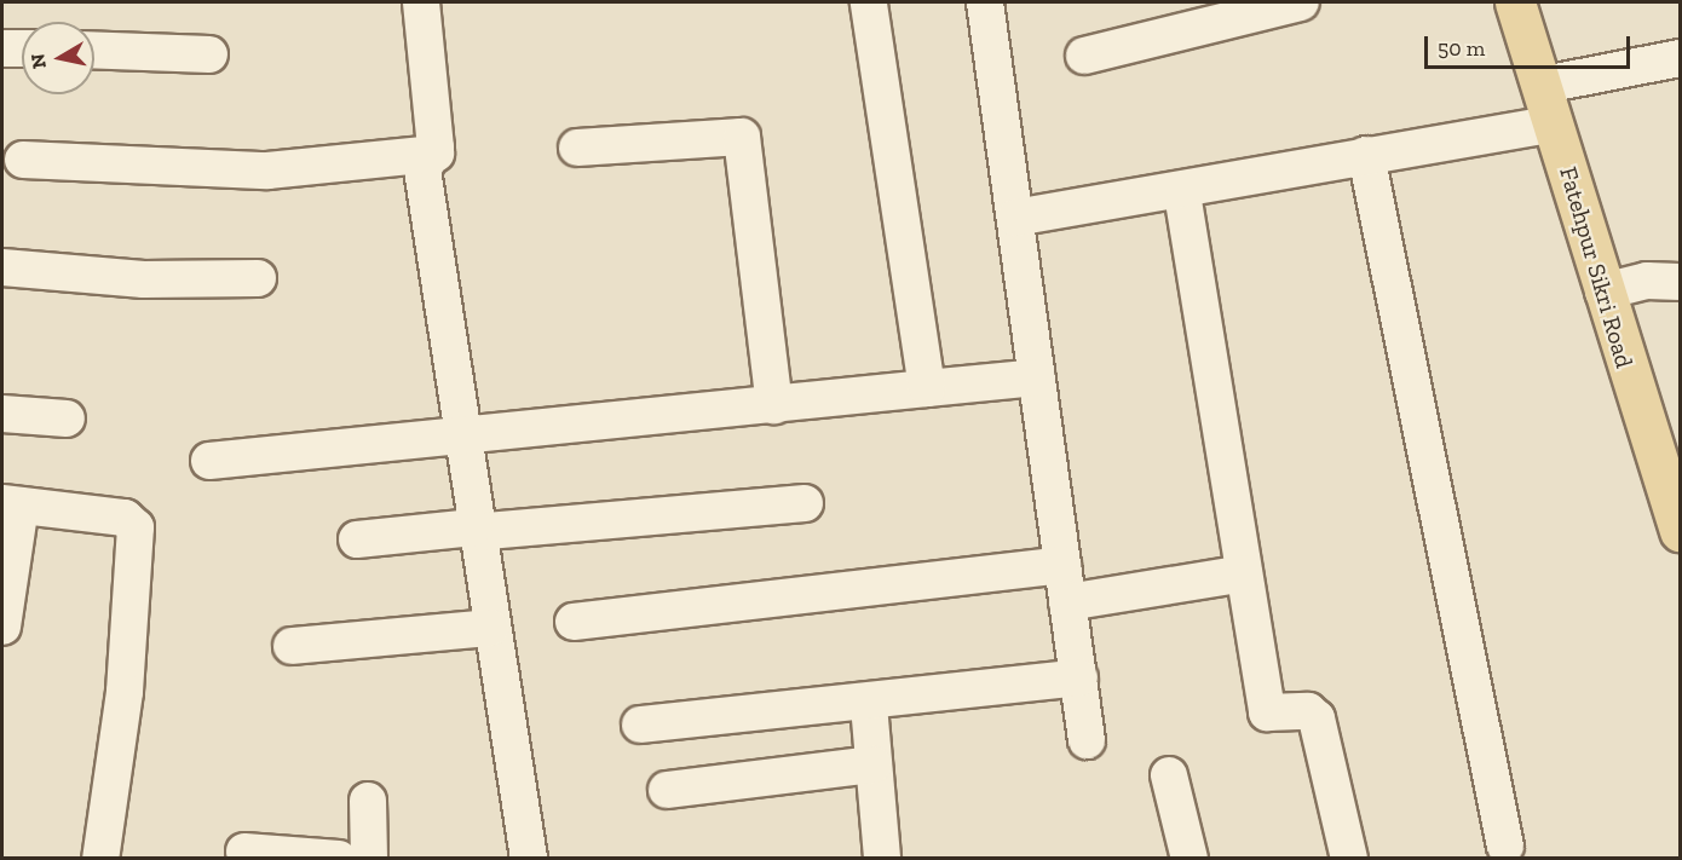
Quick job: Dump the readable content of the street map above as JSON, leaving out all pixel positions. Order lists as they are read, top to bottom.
{
  "streets": {
    "main road": ["Fatehpur Sikri Road"]
  },
  "scale_bar": "50 m",
  "north": "left"
}
